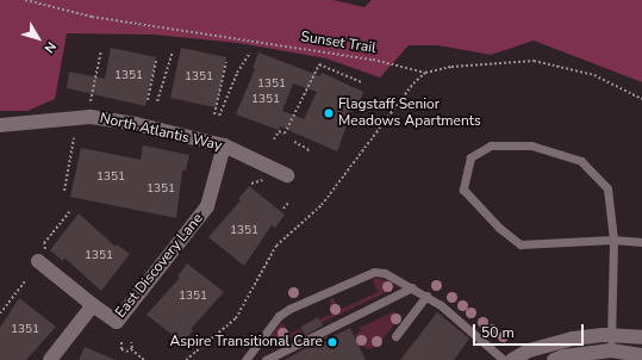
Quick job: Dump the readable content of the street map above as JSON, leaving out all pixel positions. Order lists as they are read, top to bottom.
{
  "streets": {
    "street": ["North Atlantis Way", "East Discovery Lane"],
    "path": ["Sunset Trail"]
  },
  "crossings": [
    ["North Atlantis Way", "East Discovery Lane"]
  ],
  "places": ["Flagstaff Senior Meadows Apartments", "Aspire Transitional Care"],
  "house_numbers": [
    "1351",
    "1351",
    "1351",
    "1351",
    "1351",
    "1351",
    "1351",
    "1351",
    "1351",
    "1351"
  ],
  "scale_bar": "50 m",
  "north": "bottom right"
}
